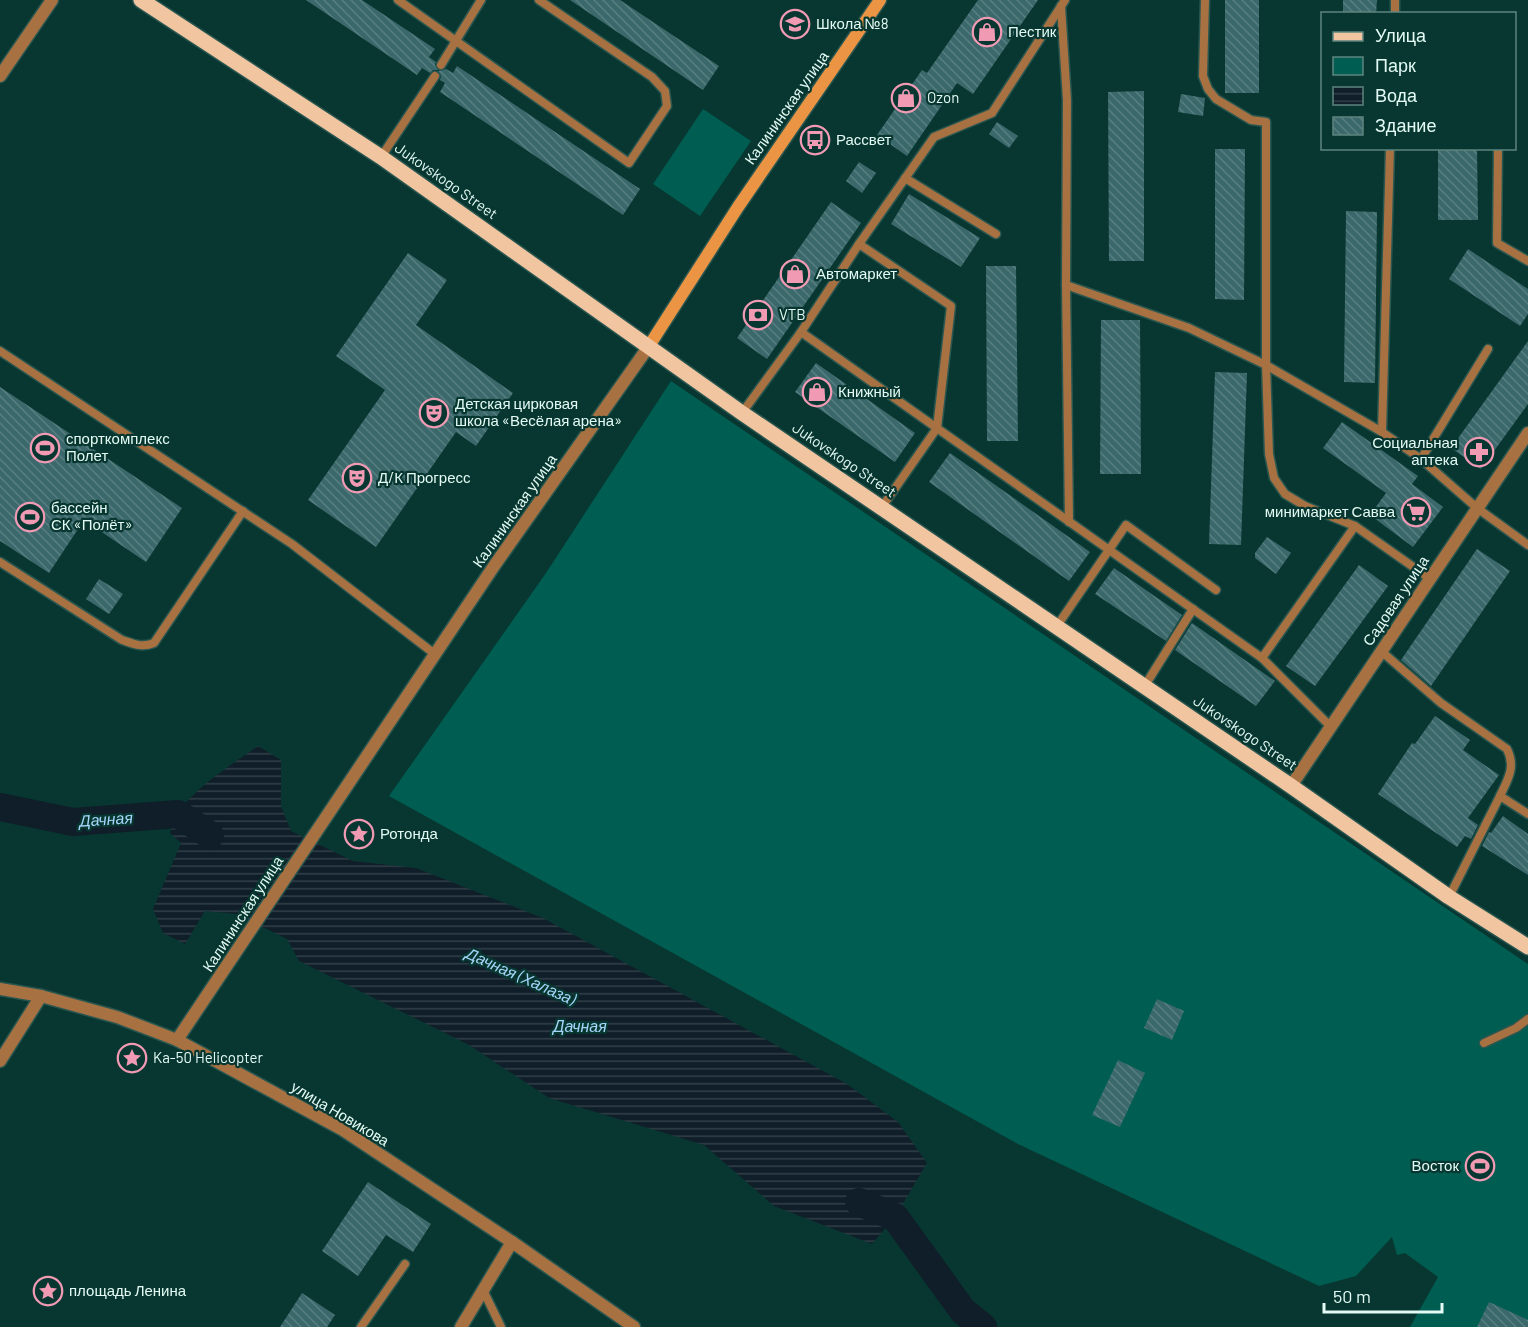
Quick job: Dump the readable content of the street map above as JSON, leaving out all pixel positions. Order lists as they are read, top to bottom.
{
  "streets": {
    "main road": ["Калининская улица", "Jukovskogo Street"],
    "street": ["Садовая улица", "улица Новикова"]
  },
  "crossings": [
    ["Калининская улица", "Jukovskogo Street"],
    ["Калининская улица", "улица Новикова"],
    ["Jukovskogo Street", "Садовая улица"]
  ],
  "water": ["Дачная", "Дачная (Халаза)"],
  "places": {
    "school or university": ["Школа №8"],
    "shop": [
      "Пестик",
      "Ozon",
      "Автомаркет",
      "Книжный"
    ],
    "bus stop": ["Рассвет"],
    "bank": ["VTB"],
    "theatre": ["Детская цирковая школа «Весёлая арена»", "Д/К Прогресс"],
    "sports": ["спорткомплекс Полет", "бассейн СК «Полёт»", "Восток"],
    "pharmacy": ["Социальная аптека"],
    "supermarket": ["минимаркет Савва"],
    "place": ["Ротонда", "Ka-50 Helicopter", "площадь Ленина"]
  },
  "legend": [
    "Улица",
    "Парк",
    "Вода",
    "Здание"
  ],
  "scale_bar": "50 m"
}
